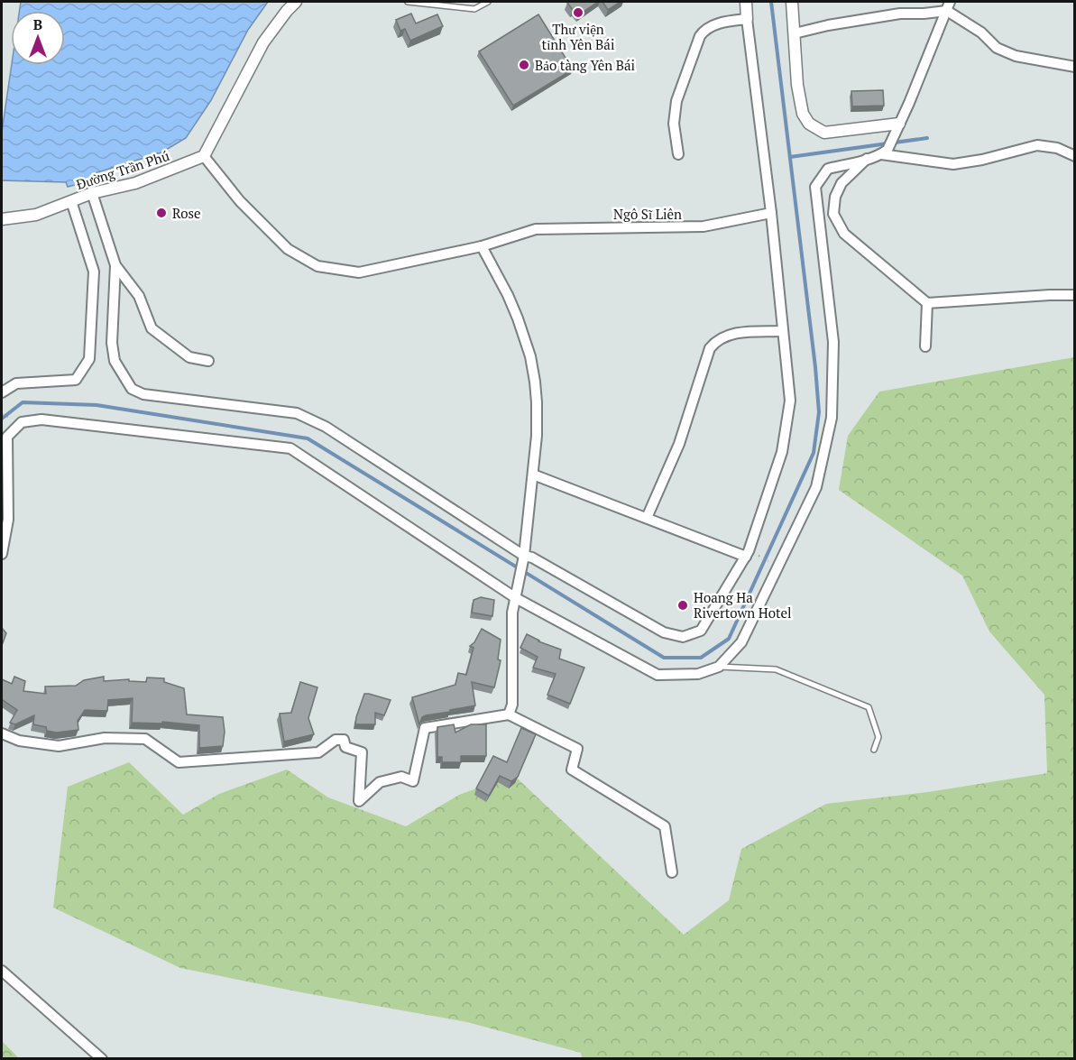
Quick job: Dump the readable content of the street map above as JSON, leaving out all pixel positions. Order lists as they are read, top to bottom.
{
  "streets": {
    "street": ["Đường Trần Phú", "Ngô Sĩ Liên"]
  },
  "crossings": [
    ["Đường Trần Phú", "Ngô Sĩ Liên"]
  ],
  "places": [
    "Thư viện tỉnh Yên Bái",
    "Bảo tàng Yên Bái",
    "Rose",
    "Hoang Ha Rivertown Hotel"
  ],
  "north": "top"
}
